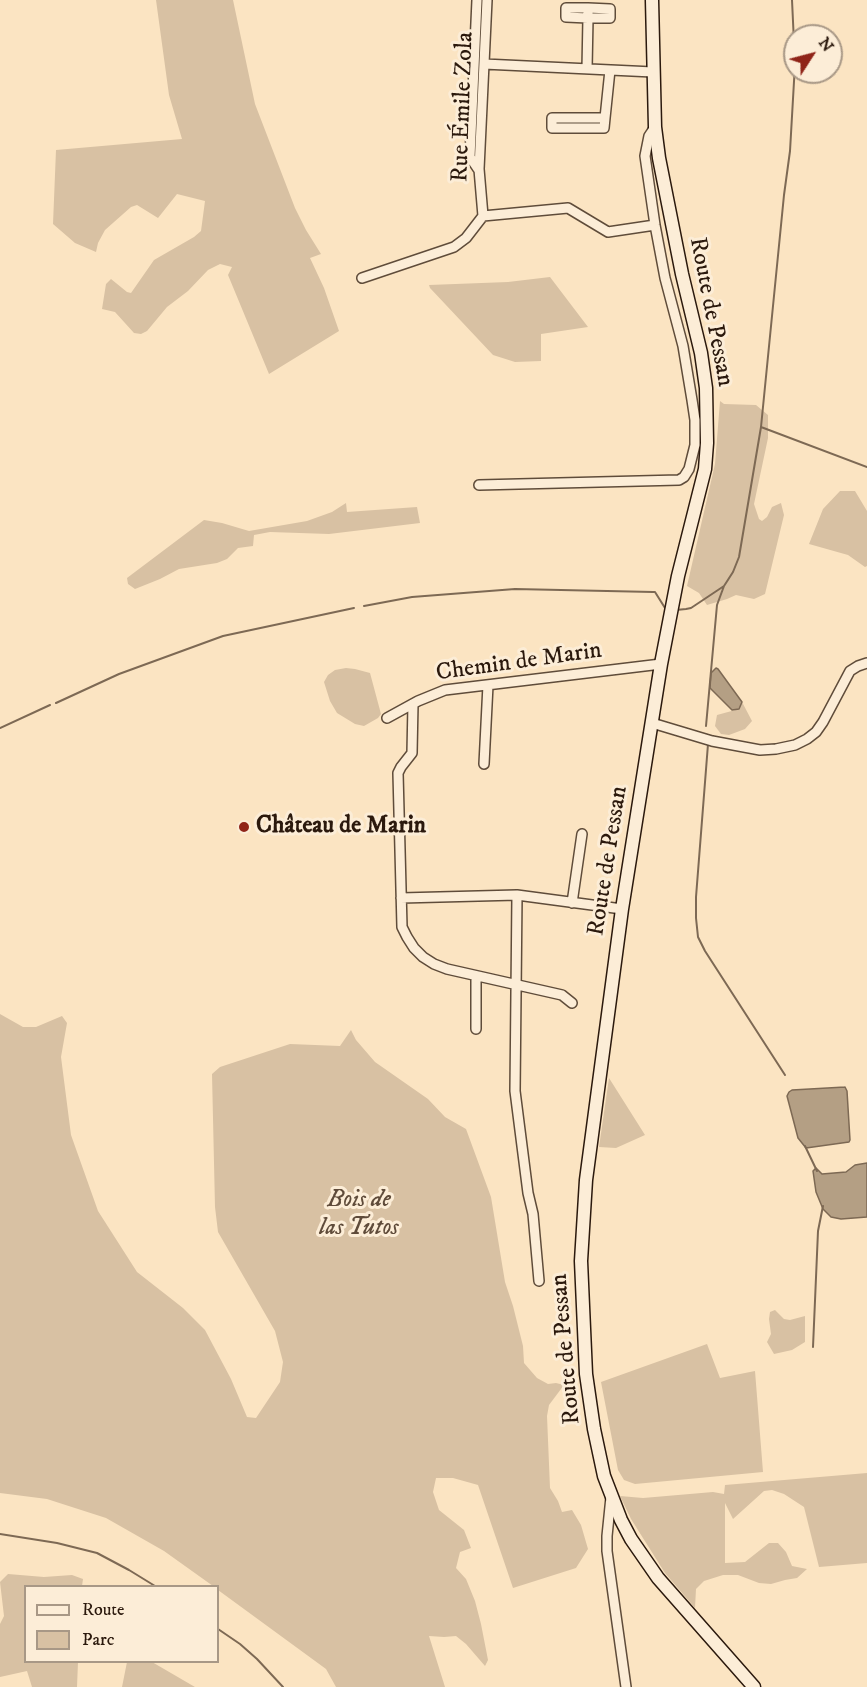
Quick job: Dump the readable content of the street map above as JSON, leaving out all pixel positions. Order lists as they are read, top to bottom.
{
  "streets": {
    "main road": ["Route de Pessan"],
    "street": ["Rue Émile Zola", "Chemin de Marin"]
  },
  "crossings": [
    ["Route de Pessan", "Chemin de Marin"]
  ],
  "parks": ["Bois de las Tutos"],
  "places": ["Château de Marin"],
  "legend": ["Route", "Parc"],
  "north": "top right"
}
